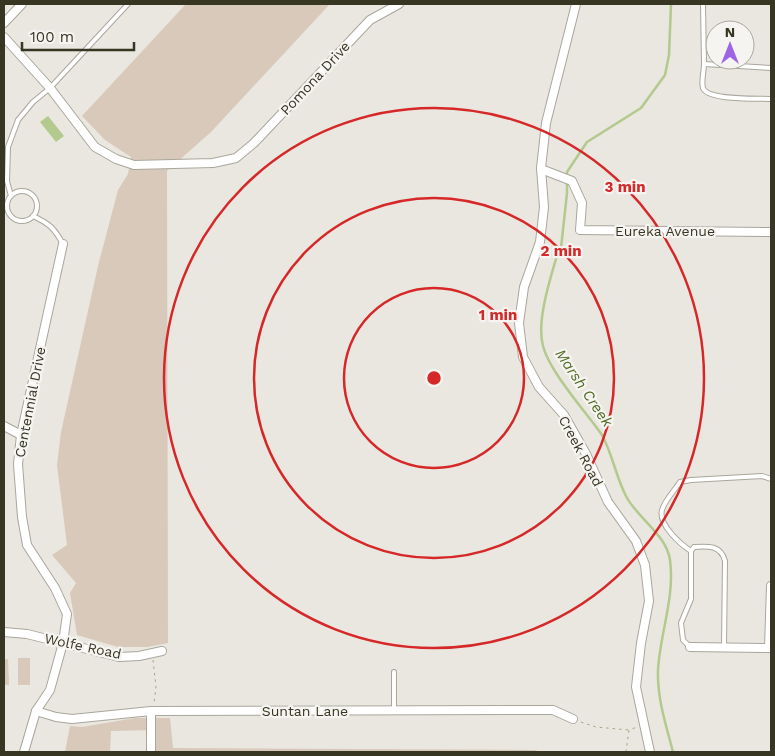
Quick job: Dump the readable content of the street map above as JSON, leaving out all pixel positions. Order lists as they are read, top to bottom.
{
  "streets": {
    "street": [
      "Pomona Drive",
      "Eureka Avenue",
      "Centennial Drive",
      "Creek Road",
      "Wolfe Road",
      "Suntan Lane"
    ]
  },
  "crossings": [
    ["Eureka Avenue", "Creek Road"],
    ["Centennial Drive", "Wolfe Road"],
    ["Centennial Drive", "Suntan Lane"]
  ],
  "water": ["Marsh Creek"],
  "scale_bar": "100 m",
  "north": "top",
  "rings": ["3 min", "2 min", "1 min"]
}
